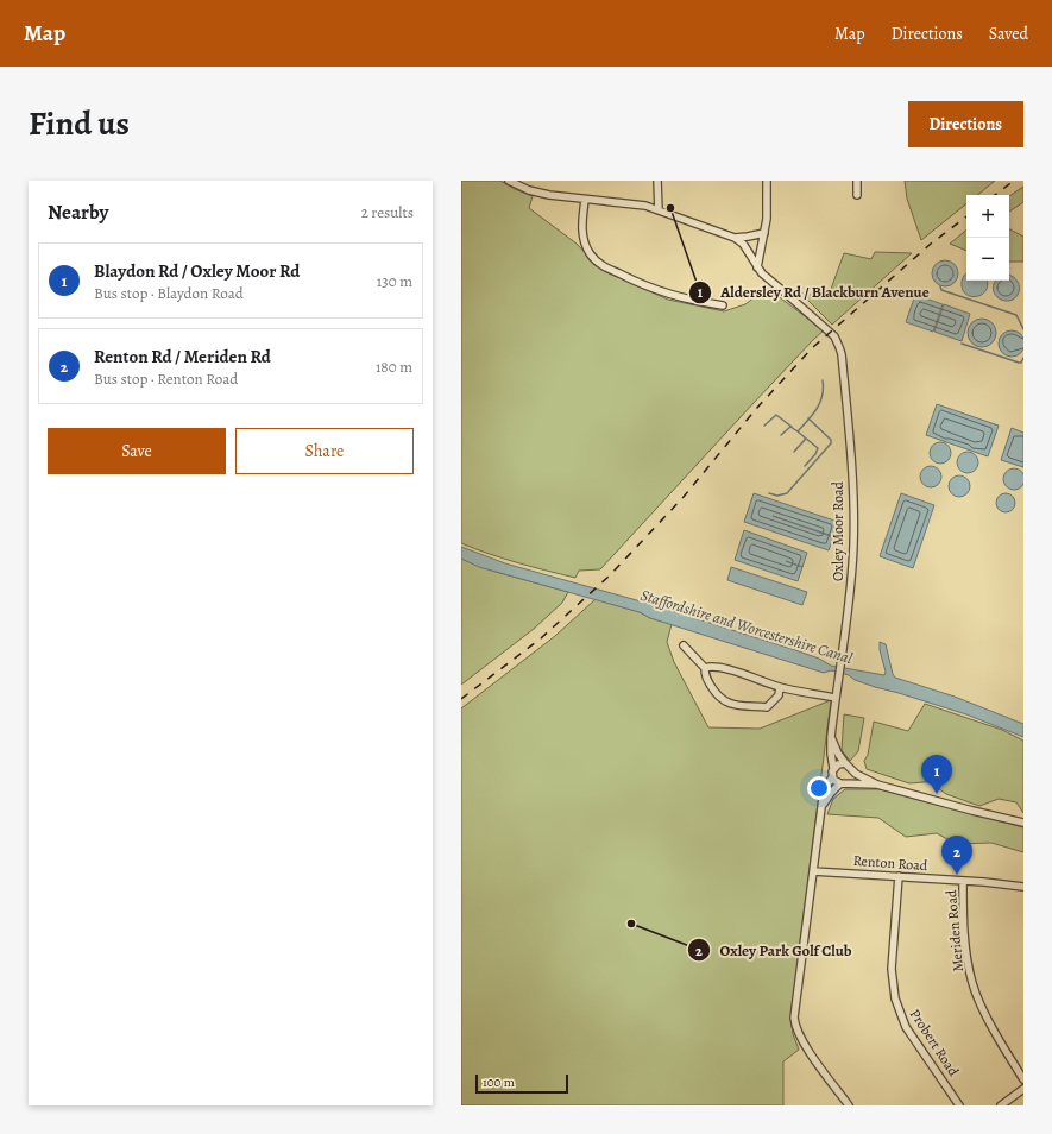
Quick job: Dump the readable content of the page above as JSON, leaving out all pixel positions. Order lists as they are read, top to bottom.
{
  "streets": {
    "street": [
      "Oxley Moor Road",
      "Renton Road",
      "Meriden Road",
      "Probert Road"
    ]
  },
  "crossings": [
    ["Renton Road", "Meriden Road"],
    ["Renton Road", "Probert Road"]
  ],
  "water": ["Staffordshire and Worcestershire Canal"],
  "places": ["Aldersley Rd / Blackburn Avenue", "Oxley Park Golf Club"],
  "scale_bar": "100 m",
  "page": {
    "header": "Map",
    "nav": ["Map", "Directions", "Saved"],
    "title": "Find us",
    "buttons": [
      "Directions",
      ["Save", "Share"]
    ],
    "heading": ["Nearby", "2 results"],
    "map_buttons": ["+", "−"],
    "list": [
      {
        "mark": "1",
        "name": "Blaydon Rd / Oxley Moor Rd",
        "note": "Bus stop · Blaydon Road",
        "value": "130 m"
      },
      {
        "mark": "2",
        "name": "Renton Rd / Meriden Rd",
        "note": "Bus stop · Renton Road",
        "value": "180 m"
      }
    ],
    "pins": ["1", "2"],
    "scale": "100 m"
  }
}
